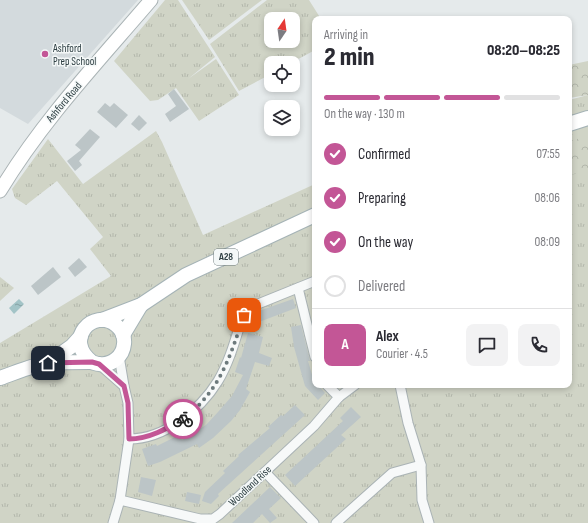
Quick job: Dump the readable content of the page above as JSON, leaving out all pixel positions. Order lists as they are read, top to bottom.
{
  "streets": {
    "main road": ["A28"],
    "street": ["Ashford Road", "Woodland Rise"]
  },
  "places": ["Ashford Prep School"],
  "north": "top",
  "page": {
    "heading": ["2 min", "Arriving in", "08:20–08:25"],
    "panel": ["Alex", "Courier · 4.5"],
    "bar": "On the way · 130 m",
    "list": [
      ["Confirmed", "07:55"],
      ["Preparing", "08:06"],
      ["On the way", "08:09"],
      "Delivered"
    ],
    "round": "A"
  }
}
